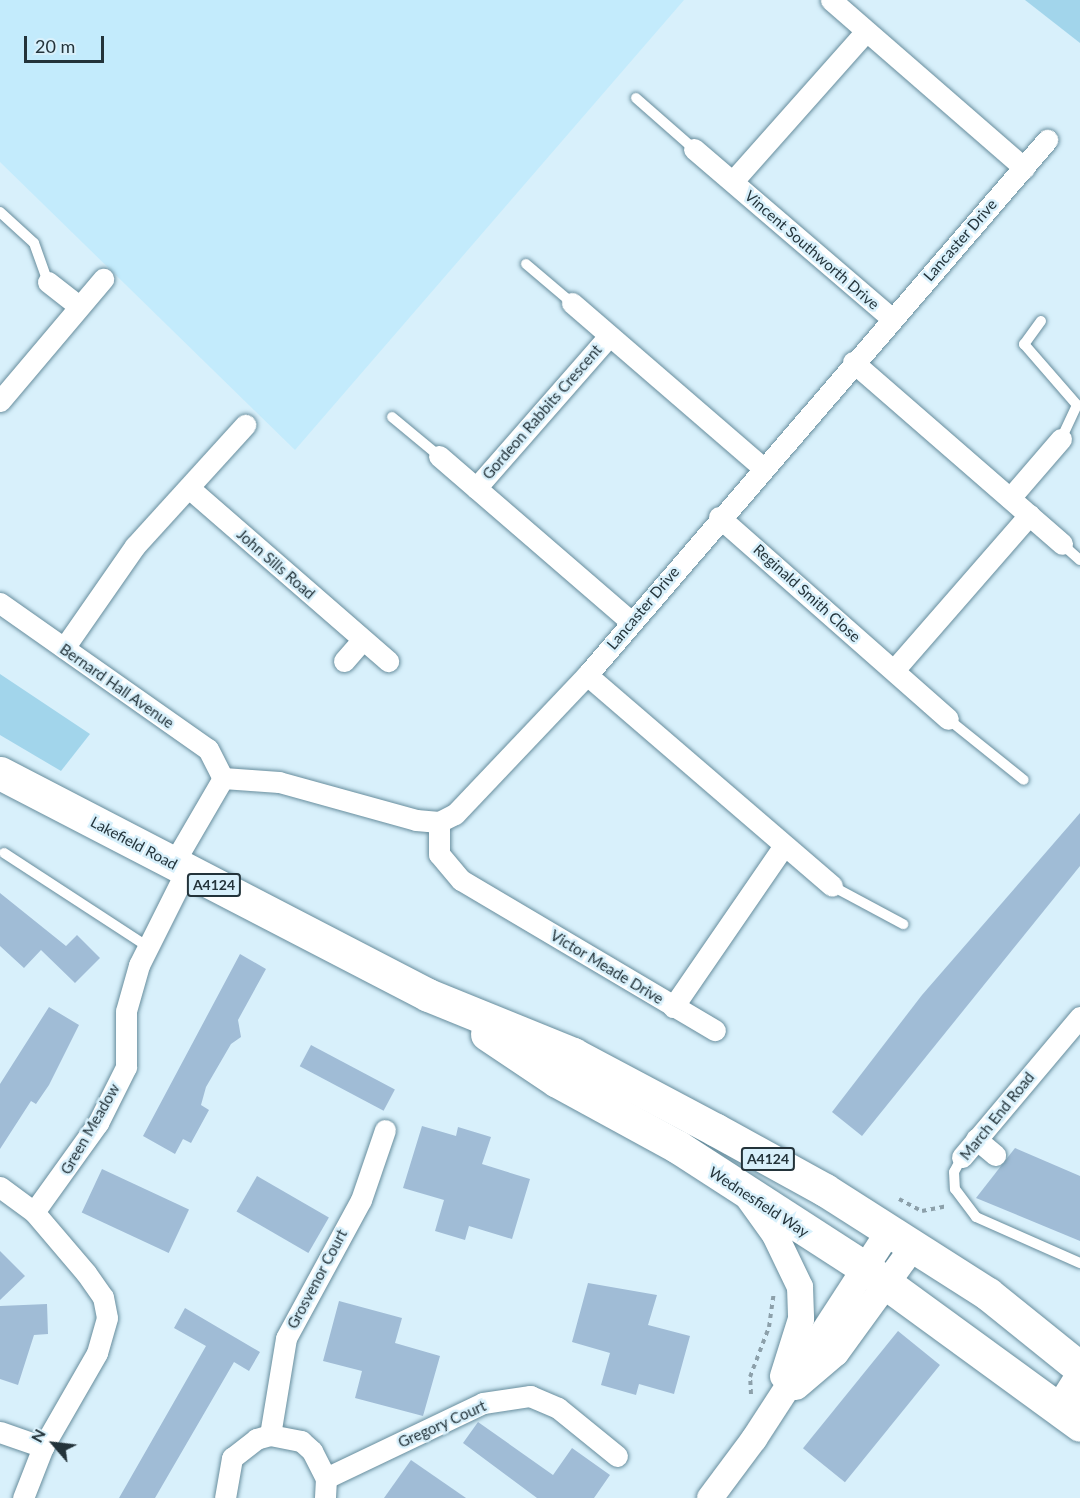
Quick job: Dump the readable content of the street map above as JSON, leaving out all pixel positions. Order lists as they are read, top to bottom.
{
  "streets": {
    "main road": ["Lakefield Road", "A4124", "Wednesfield Way"],
    "street": [
      "Lancaster Drive",
      "Vincent Southworth Drive",
      "Gordeon Rabbits Crescent",
      "John Sills Road",
      "Reginald Smith Close",
      "Bernard Hall Avenue",
      "Victor Meade Drive",
      "March End Road",
      "Green Meadow",
      "Grosvenor Court",
      "Gregory Court"
    ]
  },
  "crossings": [
    ["Lancaster Drive", "Vincent Southworth Drive"],
    ["Lancaster Drive", "Gordeon Rabbits Crescent"],
    ["Lancaster Drive", "Reginald Smith Close"],
    ["Lancaster Drive", "Victor Meade Drive"],
    ["Lakefield Road", "A4124"],
    ["Lakefield Road", "Green Meadow"],
    ["Lakefield Road", "Wednesfield Way"],
    ["A4124", "Wednesfield Way"]
  ],
  "scale_bar": "20 m",
  "north": "top left"
}
